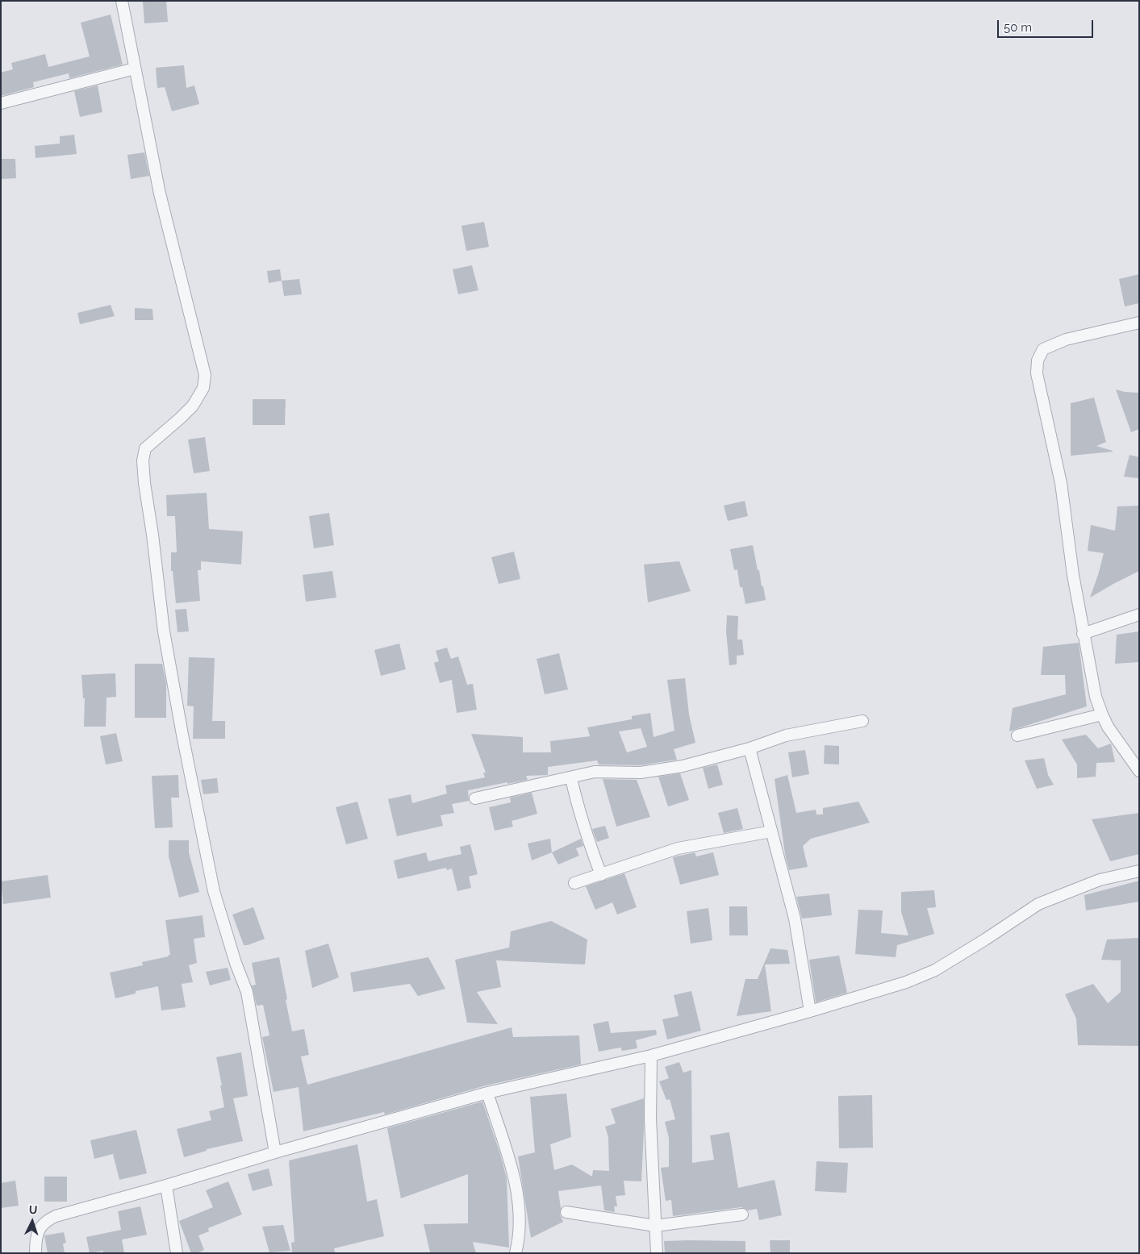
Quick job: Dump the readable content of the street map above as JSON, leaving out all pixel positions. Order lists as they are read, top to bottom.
{
  "scale_bar": "50 m",
  "north": "top"
}
